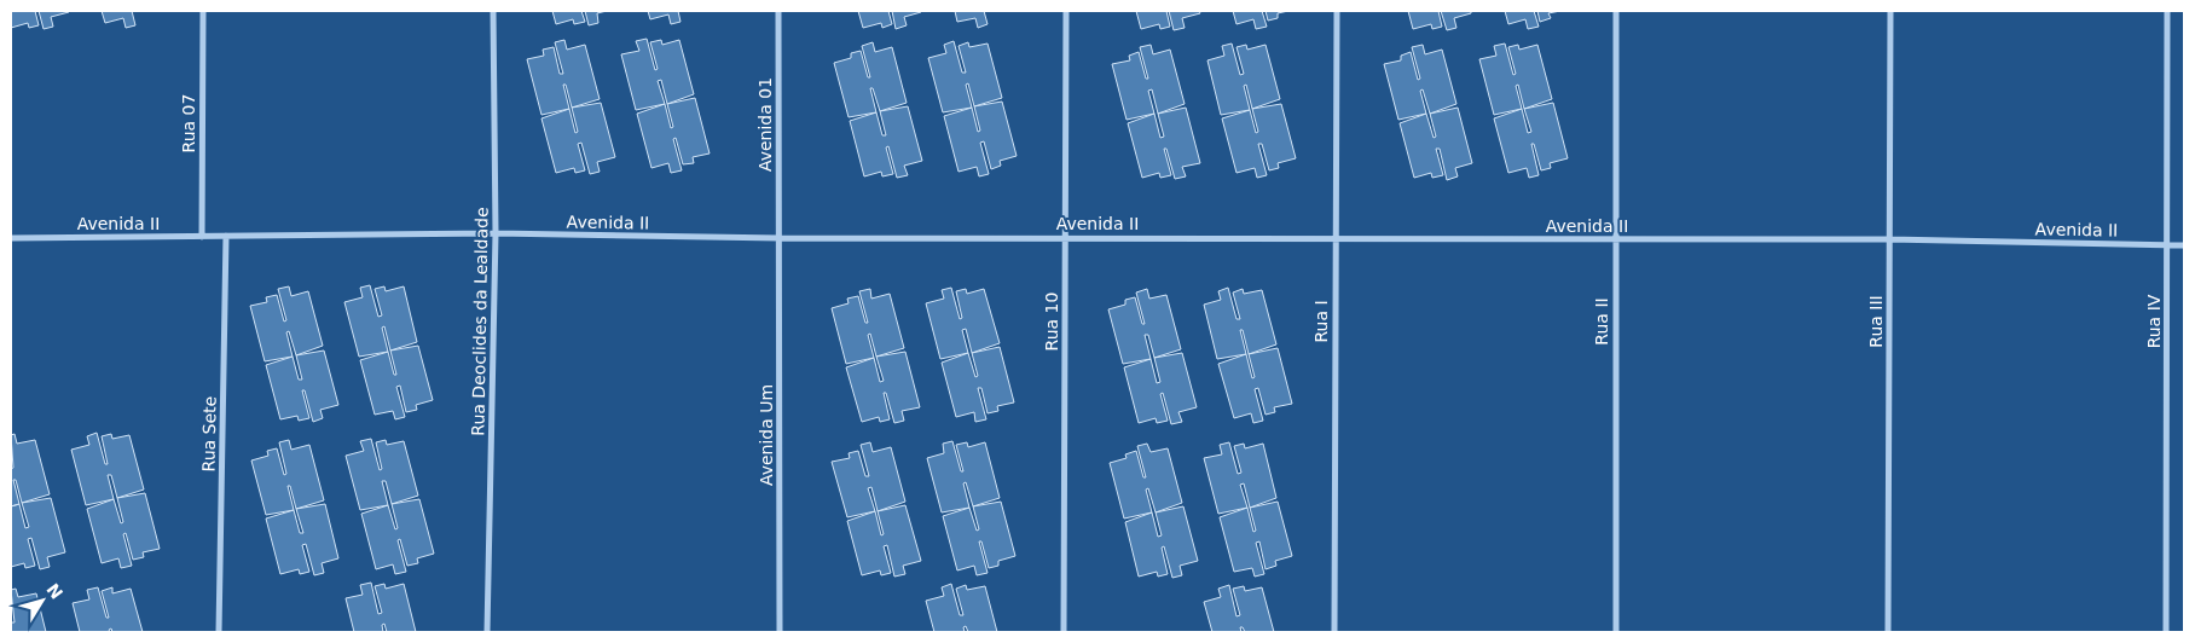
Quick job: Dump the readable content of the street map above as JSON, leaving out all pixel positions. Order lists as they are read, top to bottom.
{
  "streets": {
    "street": [
      "Rua 07",
      "Avenida 01",
      "Avenida II",
      "Rua Deoclides da Lealdade",
      "Rua 10",
      "Rua I",
      "Rua II",
      "Rua III",
      "Rua IV",
      "Rua Sete",
      "Avenida Um"
    ]
  },
  "crossings": [
    ["Rua 07", "Avenida II"],
    ["Avenida 01", "Avenida II"],
    ["Avenida 01", "Avenida Um"],
    ["Avenida II", "Rua Deoclides da Lealdade"],
    ["Avenida II", "Rua 10"],
    ["Avenida II", "Rua I"],
    ["Avenida II", "Rua II"],
    ["Avenida II", "Rua III"],
    ["Avenida II", "Rua IV"],
    ["Avenida II", "Rua Sete"],
    ["Avenida II", "Avenida Um"]
  ],
  "north": "top right"
}
